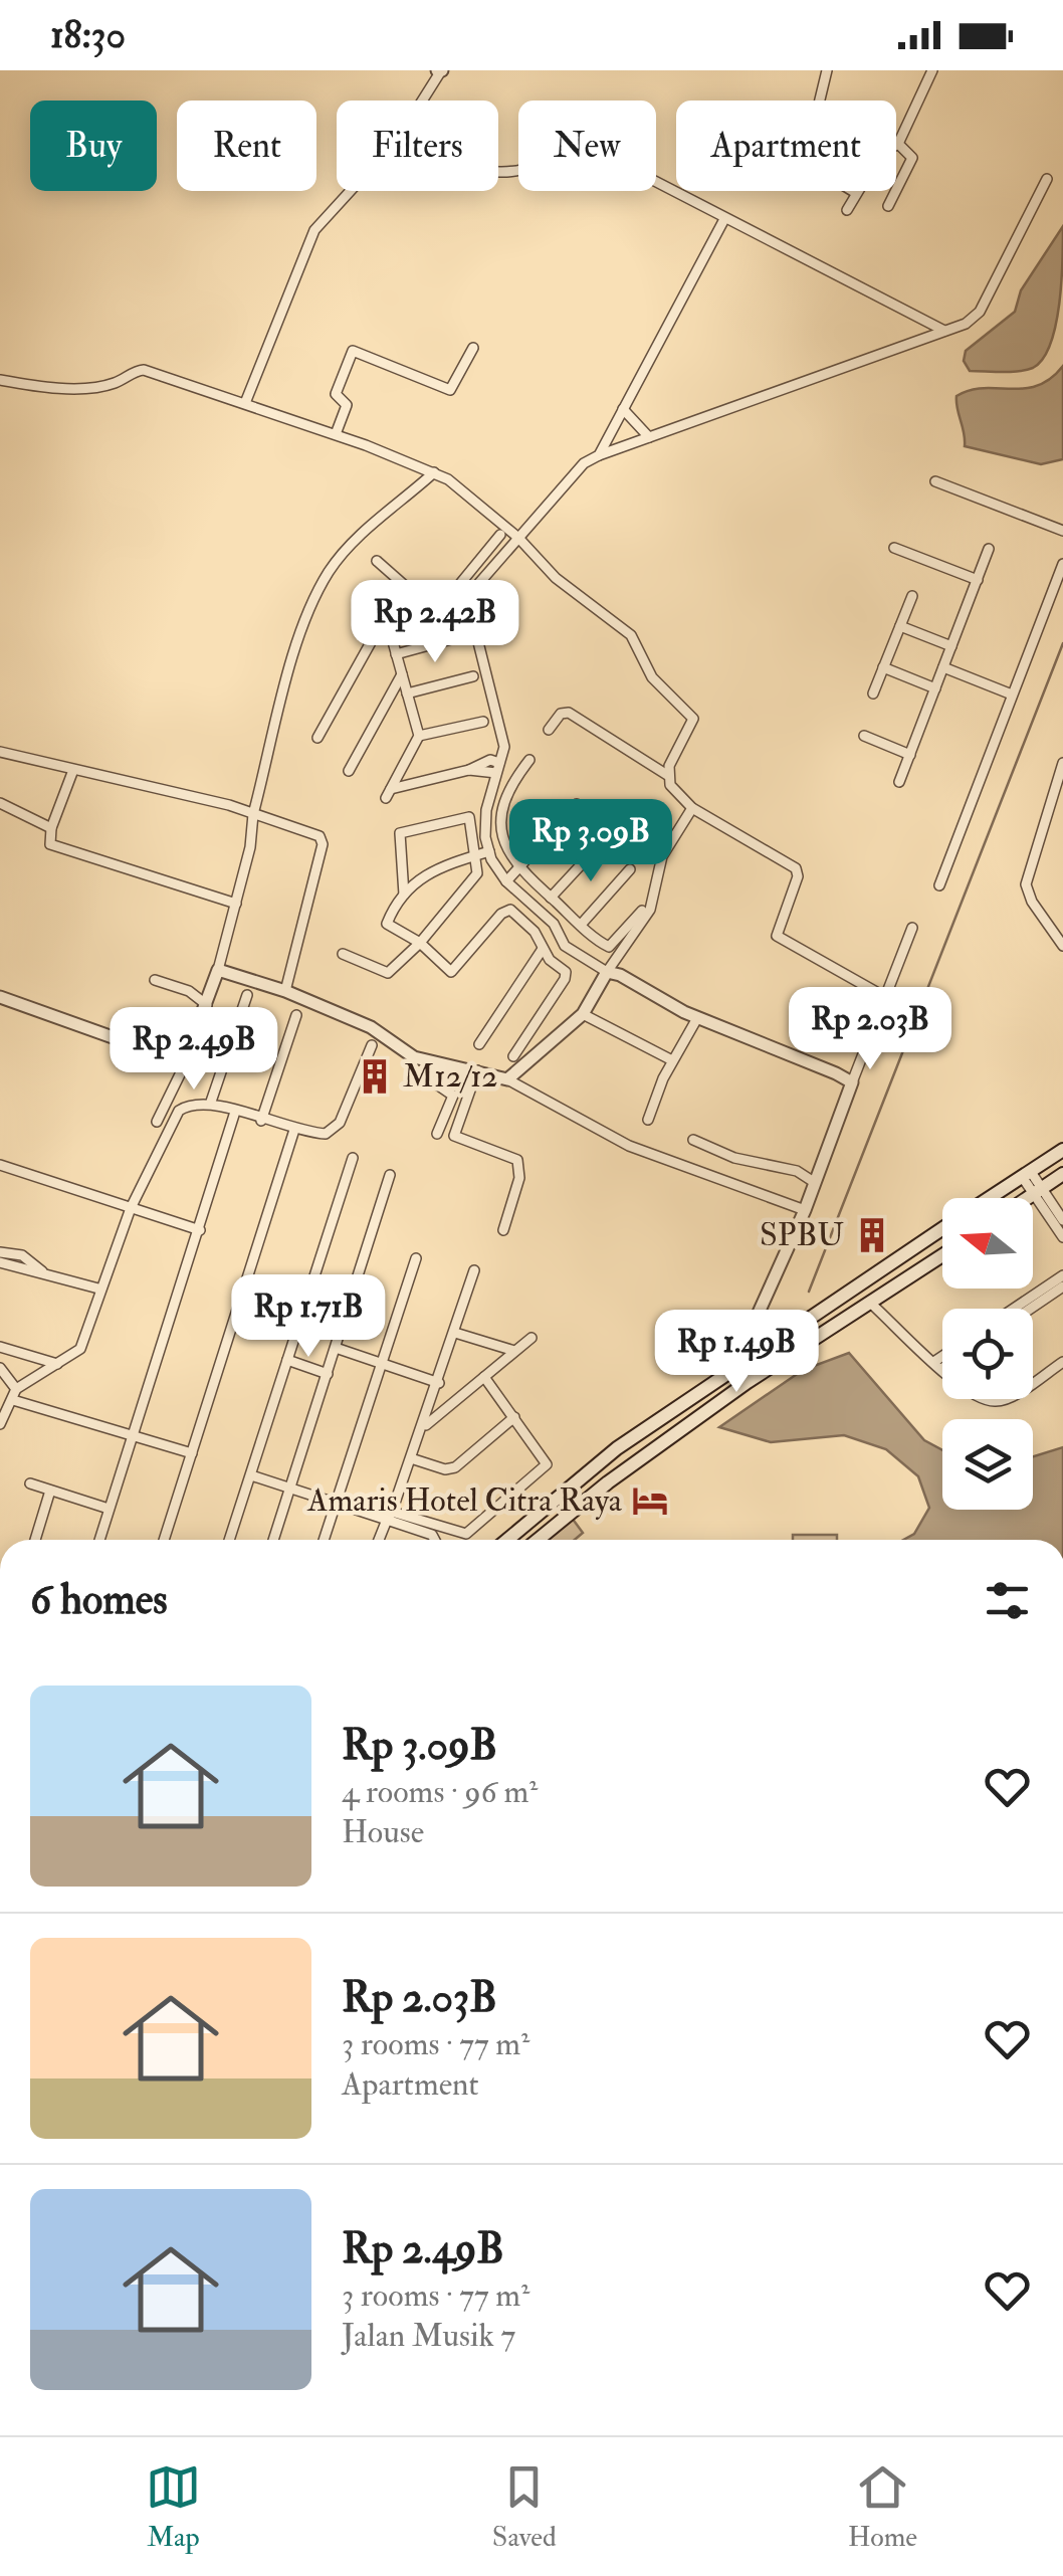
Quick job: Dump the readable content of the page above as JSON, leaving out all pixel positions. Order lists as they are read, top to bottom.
{
  "places": {
    "building": ["M12/12", "SPBU"],
    "hotel": ["Amaris Hotel Citra Raya"]
  },
  "north": "left",
  "page": {
    "status": "18:30",
    "chip": [
      "Buy",
      "Rent",
      "Filters",
      "New",
      "Apartment"
    ],
    "price": [
      "Rp 2.42B",
      "Rp 3.09B",
      "Rp 2.03B",
      "Rp 2.49B",
      "Rp 1.71B",
      "Rp 1.49B"
    ],
    "heading": "6 homes",
    "list": [
      {
        "name": "Rp 3.09B",
        "note": "4 rooms · 96 m² · House"
      },
      {
        "name": "Rp 2.03B",
        "note": "3 rooms · 77 m² · Apartment"
      },
      {
        "name": "Rp 2.49B",
        "note": "3 rooms · 77 m² · Jalan Musik 7"
      }
    ],
    "tabs": ["Map", "Saved", "Home"]
  }
}
